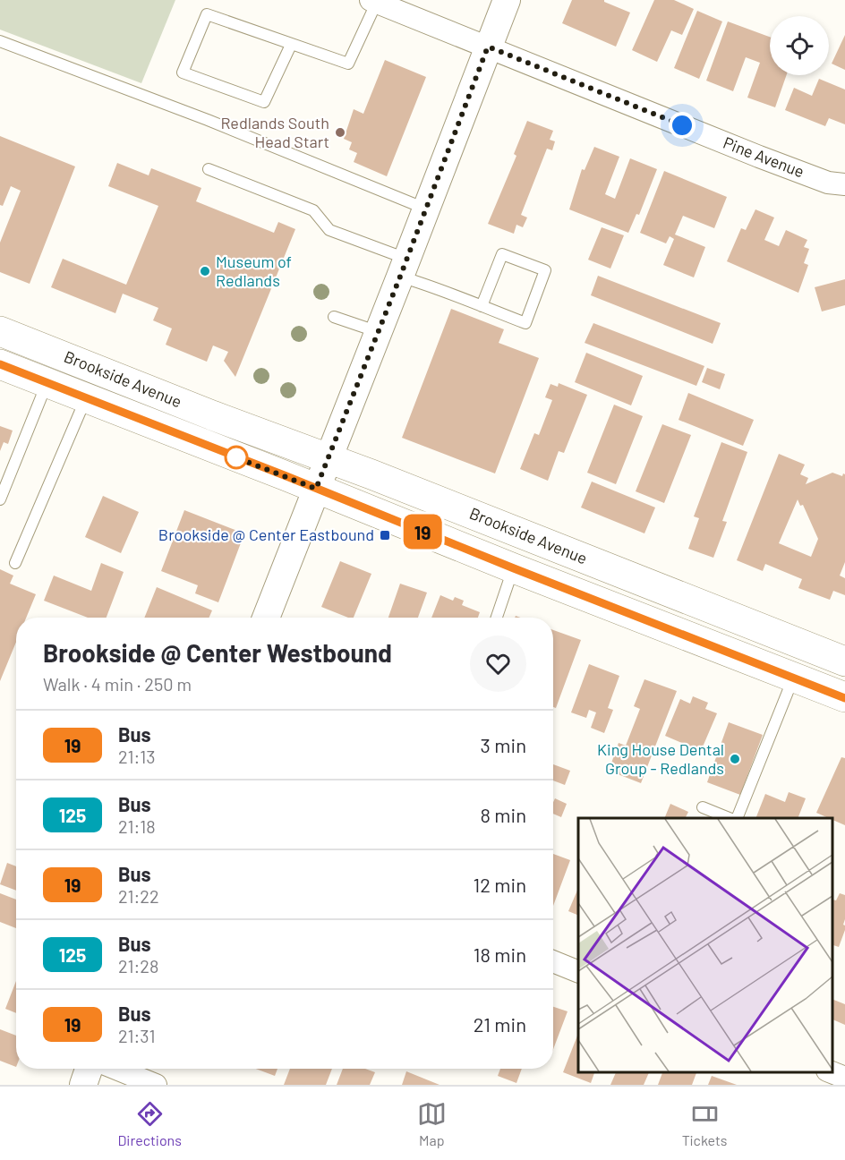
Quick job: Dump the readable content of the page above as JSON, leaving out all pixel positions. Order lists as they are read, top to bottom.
{
  "streets": {
    "main road": ["Brookside Avenue"],
    "street": ["Pine Avenue"]
  },
  "places": {
    "other": ["Redlands South Head Start", "Museum of Redlands", "King House Dental Group - Redlands"],
    "transit": ["Brookside @ Center Eastbound"]
  },
  "lines": ["bus line 19"],
  "page": {
    "on_map": "19",
    "heading": ["Brookside @ Center Westbound", "Walk · 4 min · 250 m"],
    "list": [
      {
        "mark": "19",
        "name": "Bus",
        "note": "21:13",
        "value": "3 min"
      },
      {
        "mark": "125",
        "name": "Bus",
        "note": "21:18",
        "value": "8 min"
      },
      {
        "mark": "19",
        "name": "Bus",
        "note": "21:22",
        "value": "12 min"
      },
      {
        "mark": "125",
        "name": "Bus",
        "note": "21:28",
        "value": "18 min"
      },
      {
        "mark": "19",
        "name": "Bus",
        "note": "21:31",
        "value": "21 min"
      }
    ],
    "tabs": ["Directions", "Map", "Tickets"]
  }
}
